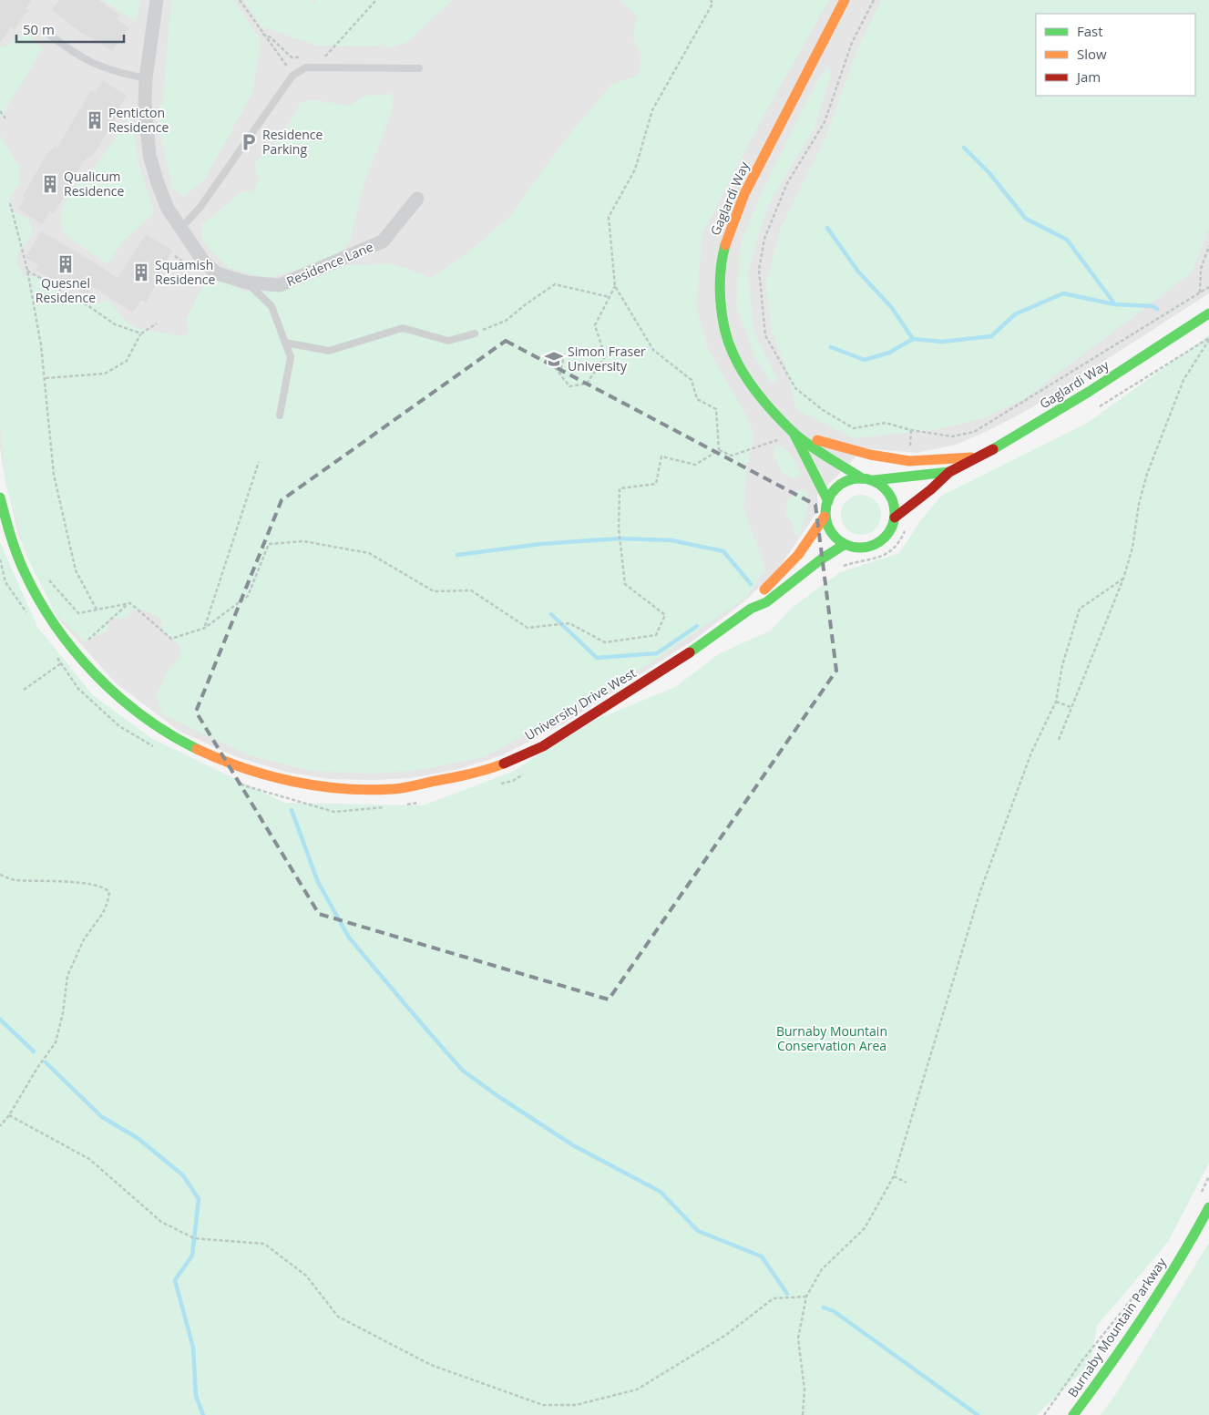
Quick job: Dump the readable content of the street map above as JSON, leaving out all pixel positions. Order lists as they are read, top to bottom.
{
  "streets": {
    "street": [
      "Gaglardi Way",
      "Residence Lane",
      "University Drive West",
      "Burnaby Mountain Parkway"
    ]
  },
  "crossings": [
    ["Gaglardi Way", "University Drive West"]
  ],
  "parks": ["Burnaby Mountain Conservation Area"],
  "places": {
    "building": [
      "Penticton Residence",
      "Qualicum Residence",
      "Quesnel Residence",
      "Squamish Residence"
    ],
    "parking": ["Residence Parking"],
    "school or university": ["Simon Fraser University"]
  },
  "legend": ["Fast", "Slow", "Jam"],
  "scale_bar": "50 m"
}
